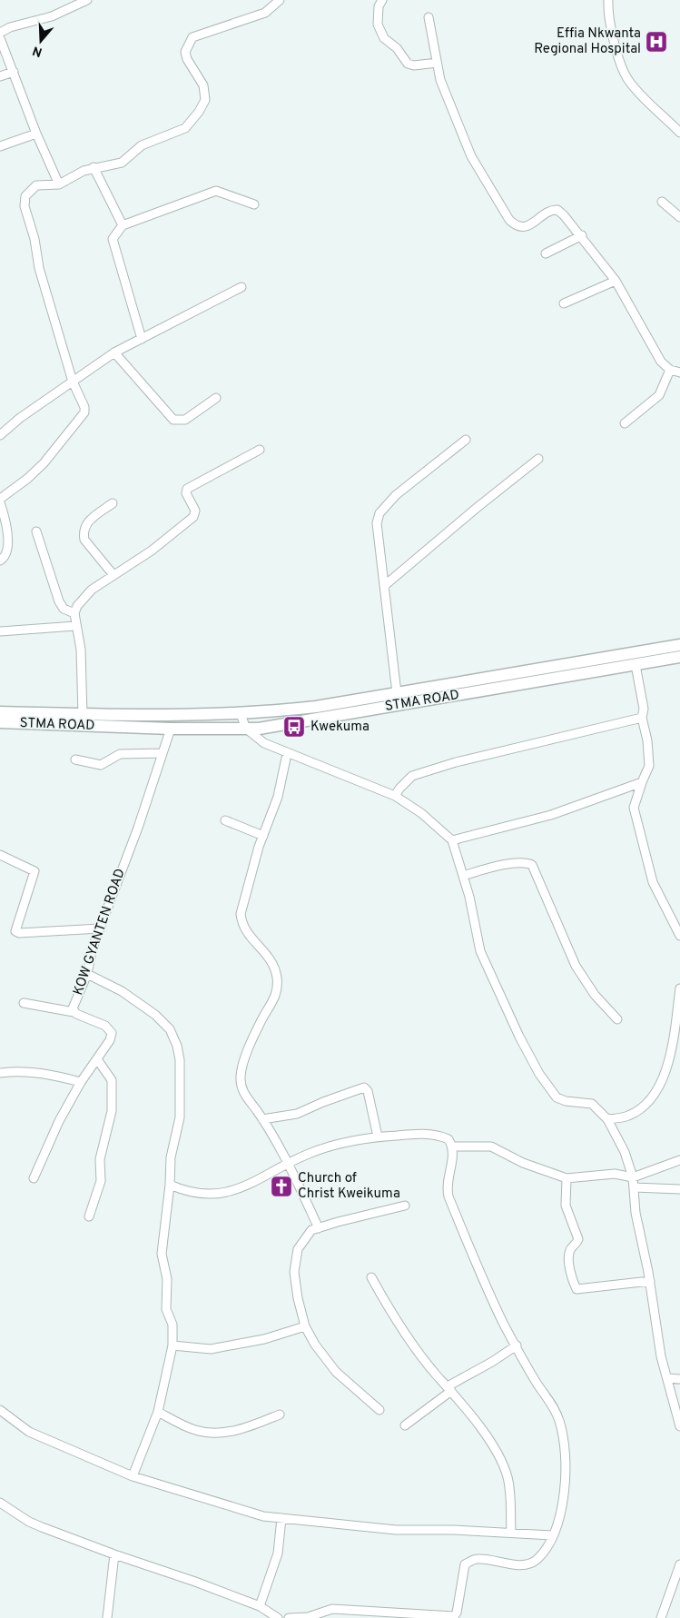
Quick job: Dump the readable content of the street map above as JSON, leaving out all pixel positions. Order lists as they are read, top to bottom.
{
  "streets": {
    "main road": ["STMA ROAD"],
    "street": ["KOW GYANTEN ROAD"]
  },
  "crossings": [
    ["STMA ROAD", "KOW GYANTEN ROAD"]
  ],
  "places": {
    "hospital": ["Effia Nkwanta Regional Hospital"],
    "bus stop": ["Kwekuma"],
    "church": ["Church of Christ Kweikuma"]
  },
  "north": "bottom"
}
